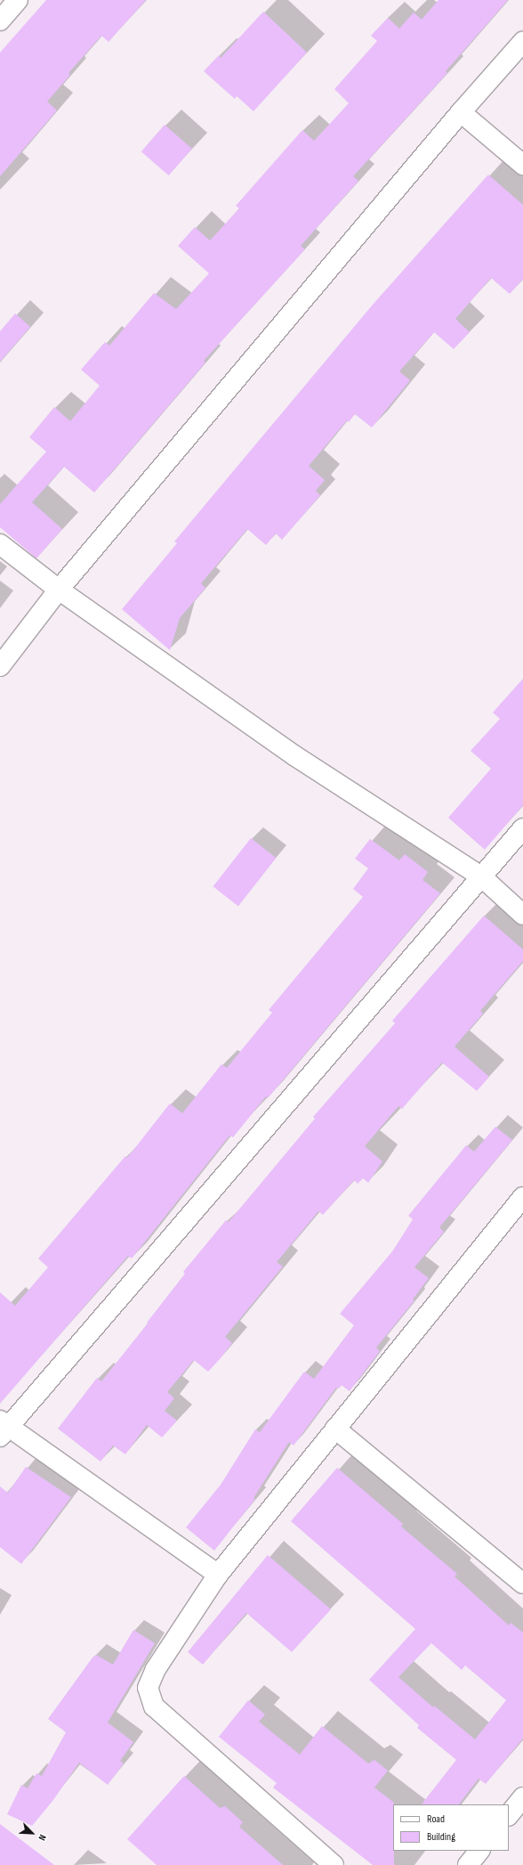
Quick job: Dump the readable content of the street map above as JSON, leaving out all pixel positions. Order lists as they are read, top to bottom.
{
  "legend": ["Road", "Building"],
  "north": "bottom right"
}
